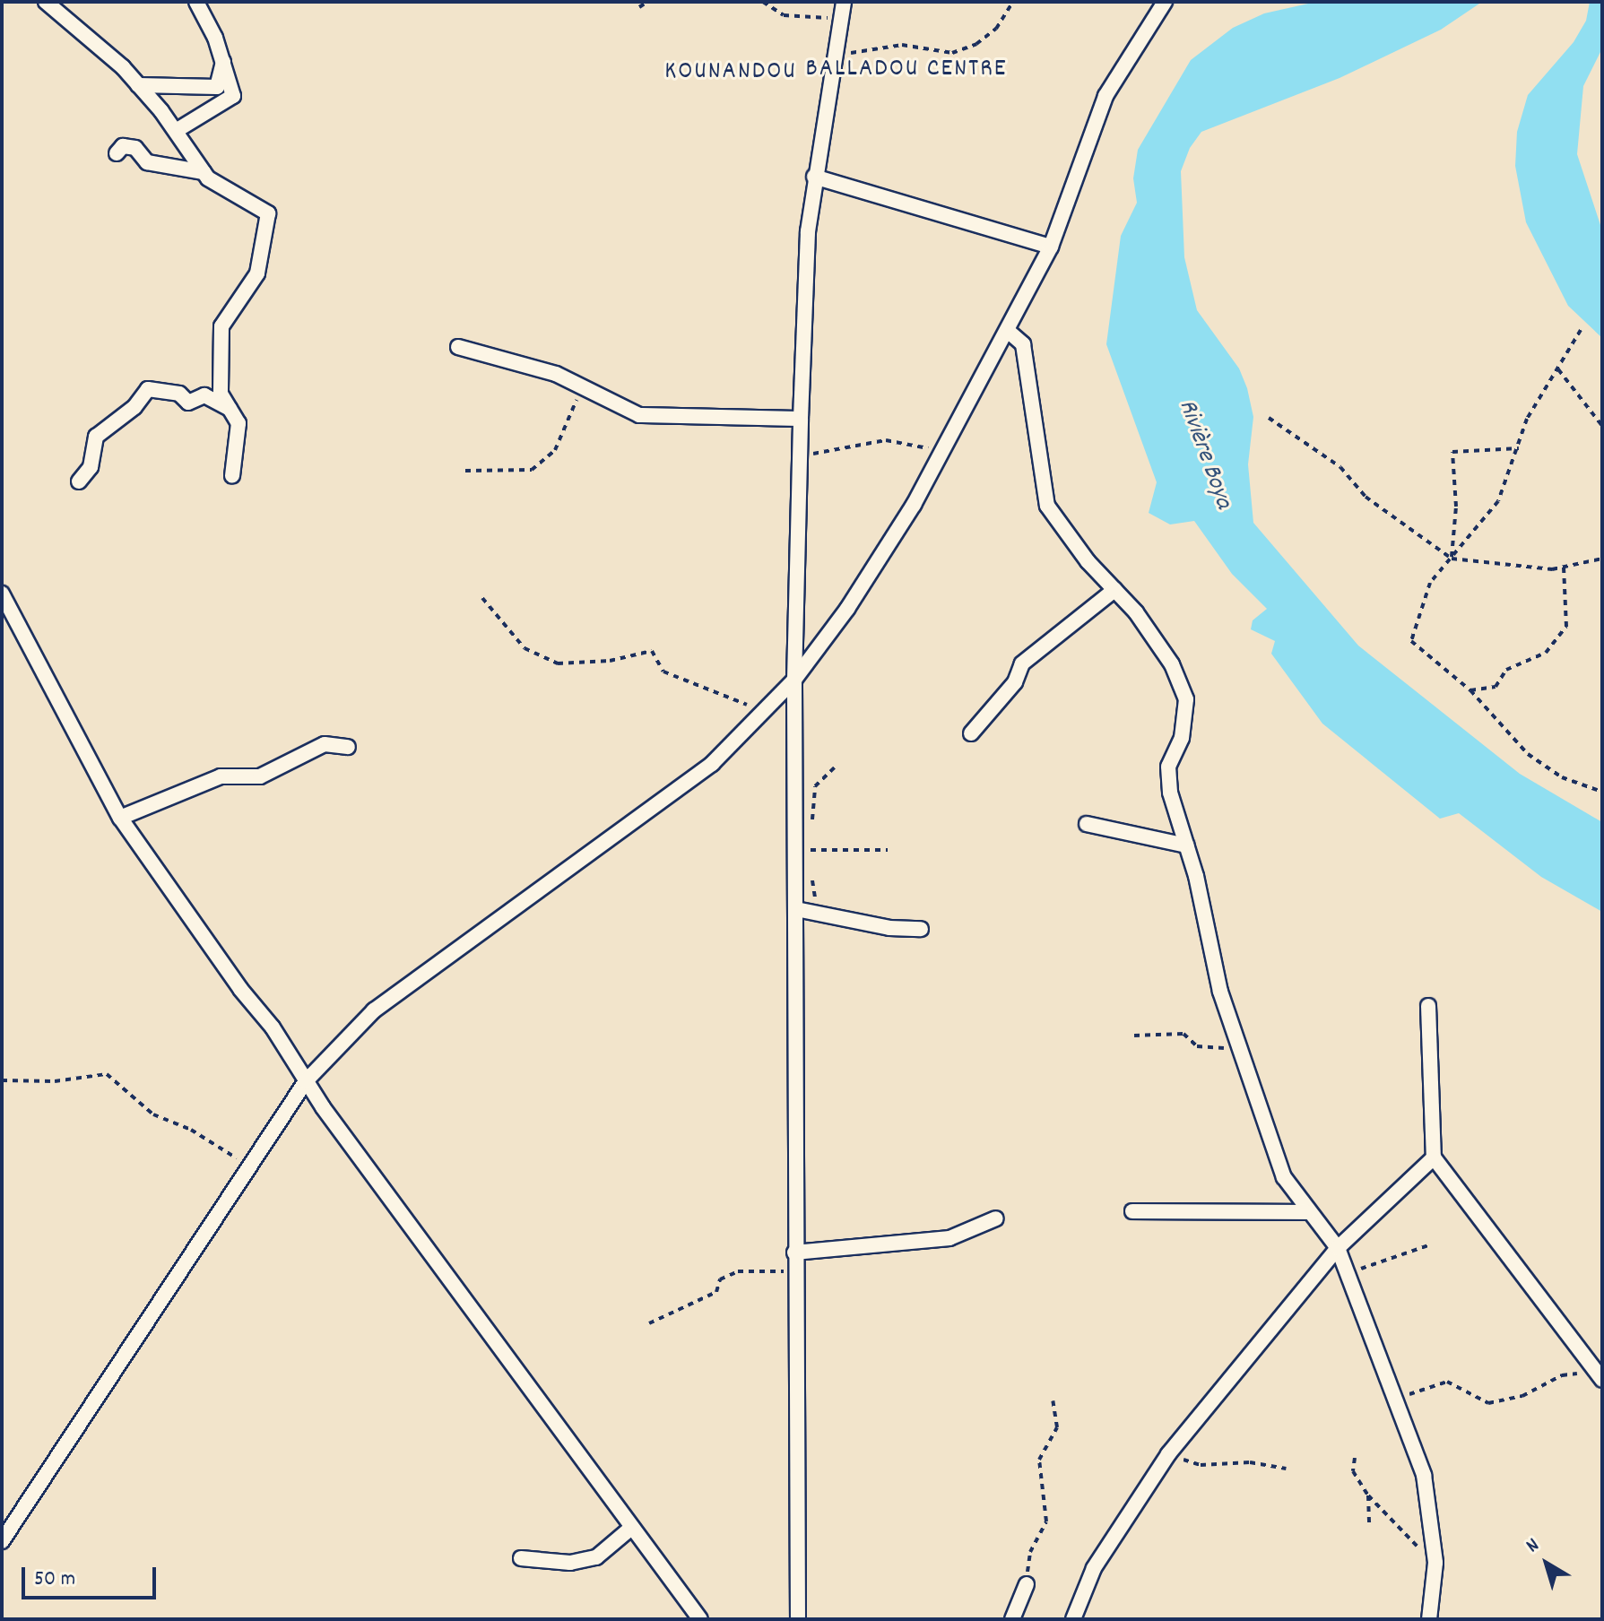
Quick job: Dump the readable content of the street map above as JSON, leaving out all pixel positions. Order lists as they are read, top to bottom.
{
  "districts": ["BALLADOU CENTRE", "KOUNANDOU"],
  "water": ["Rivière Boya"],
  "scale_bar": "50 m",
  "north": "top left"
}
